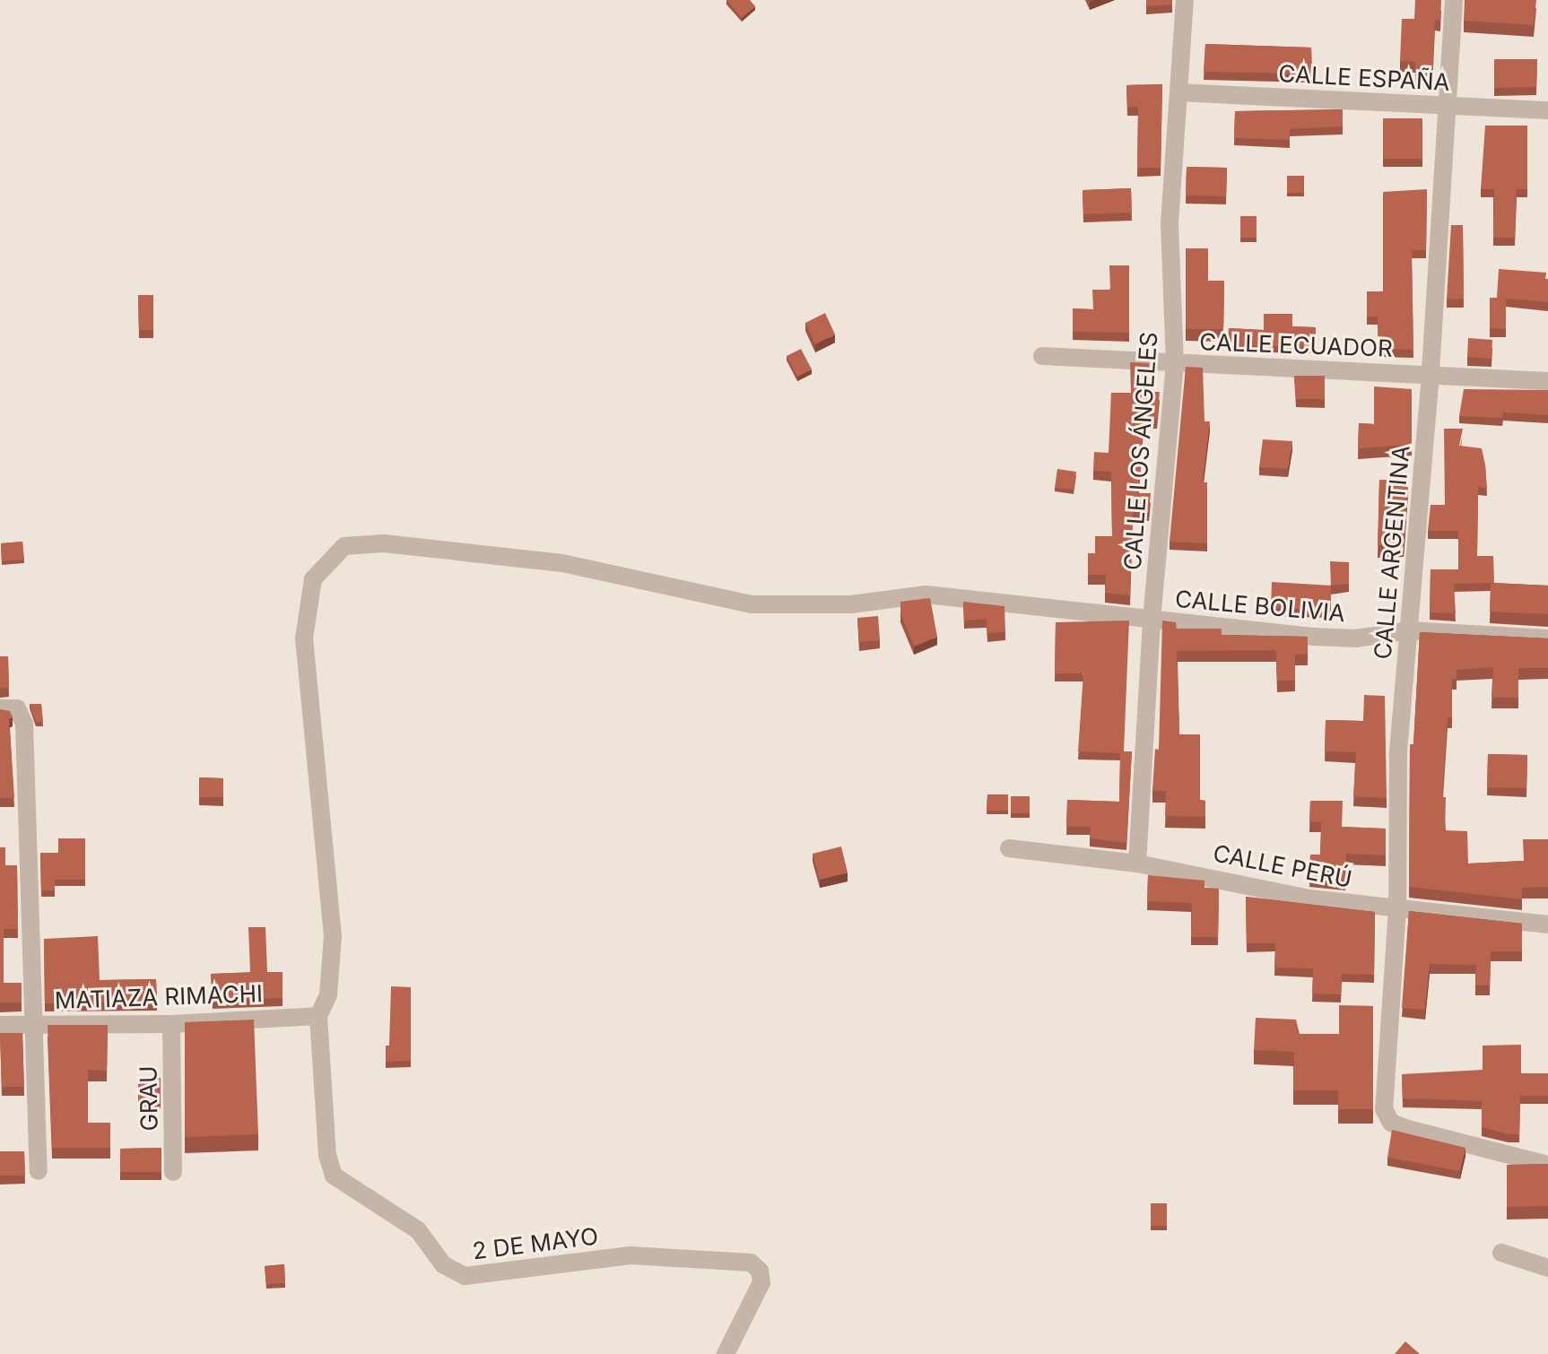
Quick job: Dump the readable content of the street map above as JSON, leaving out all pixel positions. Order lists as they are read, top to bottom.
{
  "streets": {
    "street": [
      "CALLE ESPAÑA",
      "CALLE ECUADOR",
      "CALLE LOS ÁNGELES",
      "CALLE ARGENTINA",
      "CALLE BOLIVIA",
      "CALLE PERÚ",
      "MATIAZA RIMACHI",
      "GRAU",
      "2 DE MAYO"
    ]
  },
  "crossings": [
    ["CALLE ESPAÑA", "CALLE LOS ÁNGELES"],
    ["CALLE ESPAÑA", "CALLE ARGENTINA"],
    ["CALLE ECUADOR", "CALLE LOS ÁNGELES"],
    ["CALLE ECUADOR", "CALLE ARGENTINA"],
    ["CALLE LOS ÁNGELES", "CALLE BOLIVIA"],
    ["CALLE LOS ÁNGELES", "CALLE PERÚ"],
    ["CALLE ARGENTINA", "CALLE BOLIVIA"],
    ["CALLE ARGENTINA", "CALLE PERÚ"],
    ["CALLE BOLIVIA", "MATIAZA RIMACHI"],
    ["CALLE BOLIVIA", "2 DE MAYO"],
    ["MATIAZA RIMACHI", "GRAU"],
    ["MATIAZA RIMACHI", "2 DE MAYO"]
  ]
}
